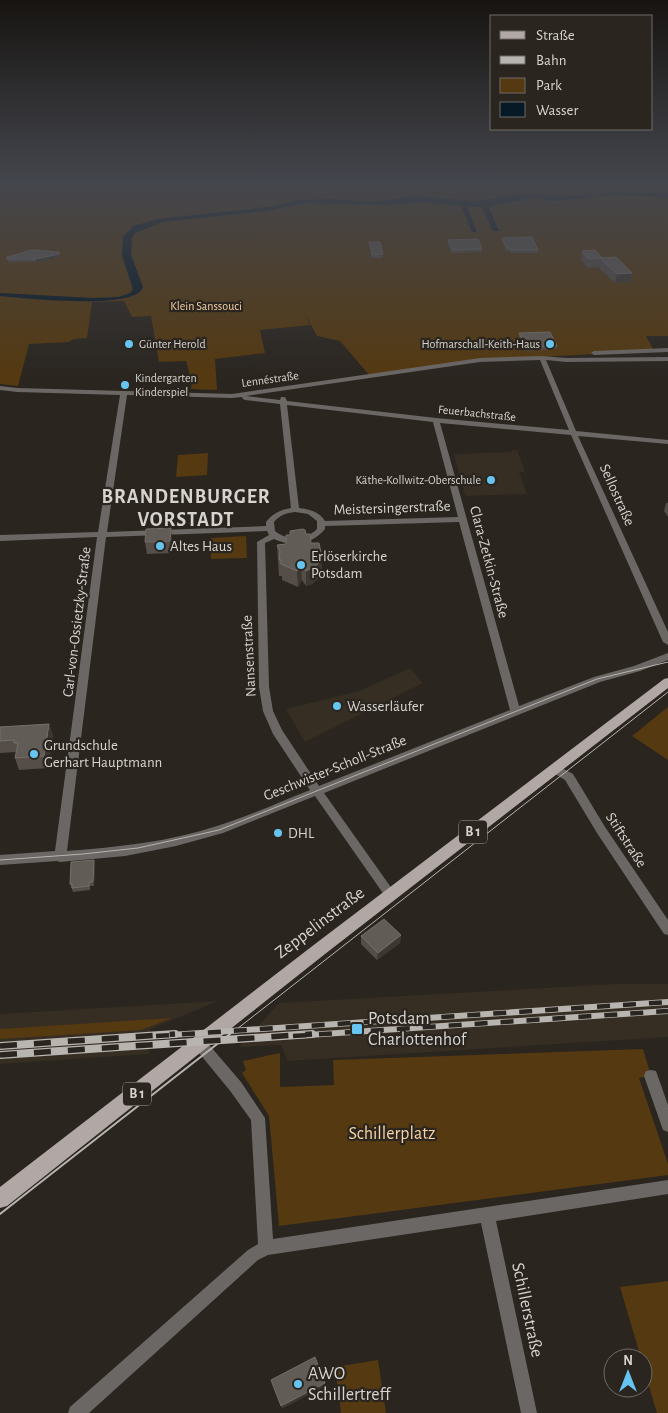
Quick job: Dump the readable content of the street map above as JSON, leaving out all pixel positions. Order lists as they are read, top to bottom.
{
  "streets": {
    "main road": ["B 1", "Zeppelinstraße"],
    "street": [
      "Lennéstraße",
      "Feuerbachstraße",
      "Sellostraße",
      "Meistersingerstraße",
      "Clara-Zetkin-Straße",
      "Carl-von-Ossietzky-Straße",
      "Nansenstraße",
      "Geschwister-Scholl-Straße",
      "Stiftstraße",
      "Schillerstraße"
    ]
  },
  "crossings": [
    ["Lennéstraße", "Feuerbachstraße"],
    ["Lennéstraße", "Sellostraße"],
    ["Lennéstraße", "Carl-von-Ossietzky-Straße"],
    ["Feuerbachstraße", "Sellostraße"],
    ["Feuerbachstraße", "Clara-Zetkin-Straße"],
    ["Meistersingerstraße", "Clara-Zetkin-Straße"],
    ["Meistersingerstraße", "Nansenstraße"],
    ["Clara-Zetkin-Straße", "Geschwister-Scholl-Straße"],
    ["Carl-von-Ossietzky-Straße", "Geschwister-Scholl-Straße"],
    ["Nansenstraße", "Geschwister-Scholl-Straße"],
    ["Nansenstraße", "Zeppelinstraße"],
    ["Stiftstraße", "Zeppelinstraße"]
  ],
  "districts": ["BRANDENBURGER VORSTADT"],
  "parks": ["Klein Sanssouci", "Schillerplatz"],
  "places": {
    "other": [
      "Günter Herold",
      "Hofmarschall-Keith-Haus",
      "Kindergarten Kinderspiel",
      "Käthe-Kollwitz-Oberschule",
      "Altes Haus",
      "Erlöserkirche Potsdam",
      "Wasserläufer",
      "Grundschule Gerhart Hauptmann",
      "DHL",
      "AWO Schillertreff"
    ],
    "transit": ["Potsdam Charlottenhof"]
  },
  "legend": [
    "Straße",
    "Bahn",
    "Park",
    "Wasser"
  ],
  "north": "top"
}
